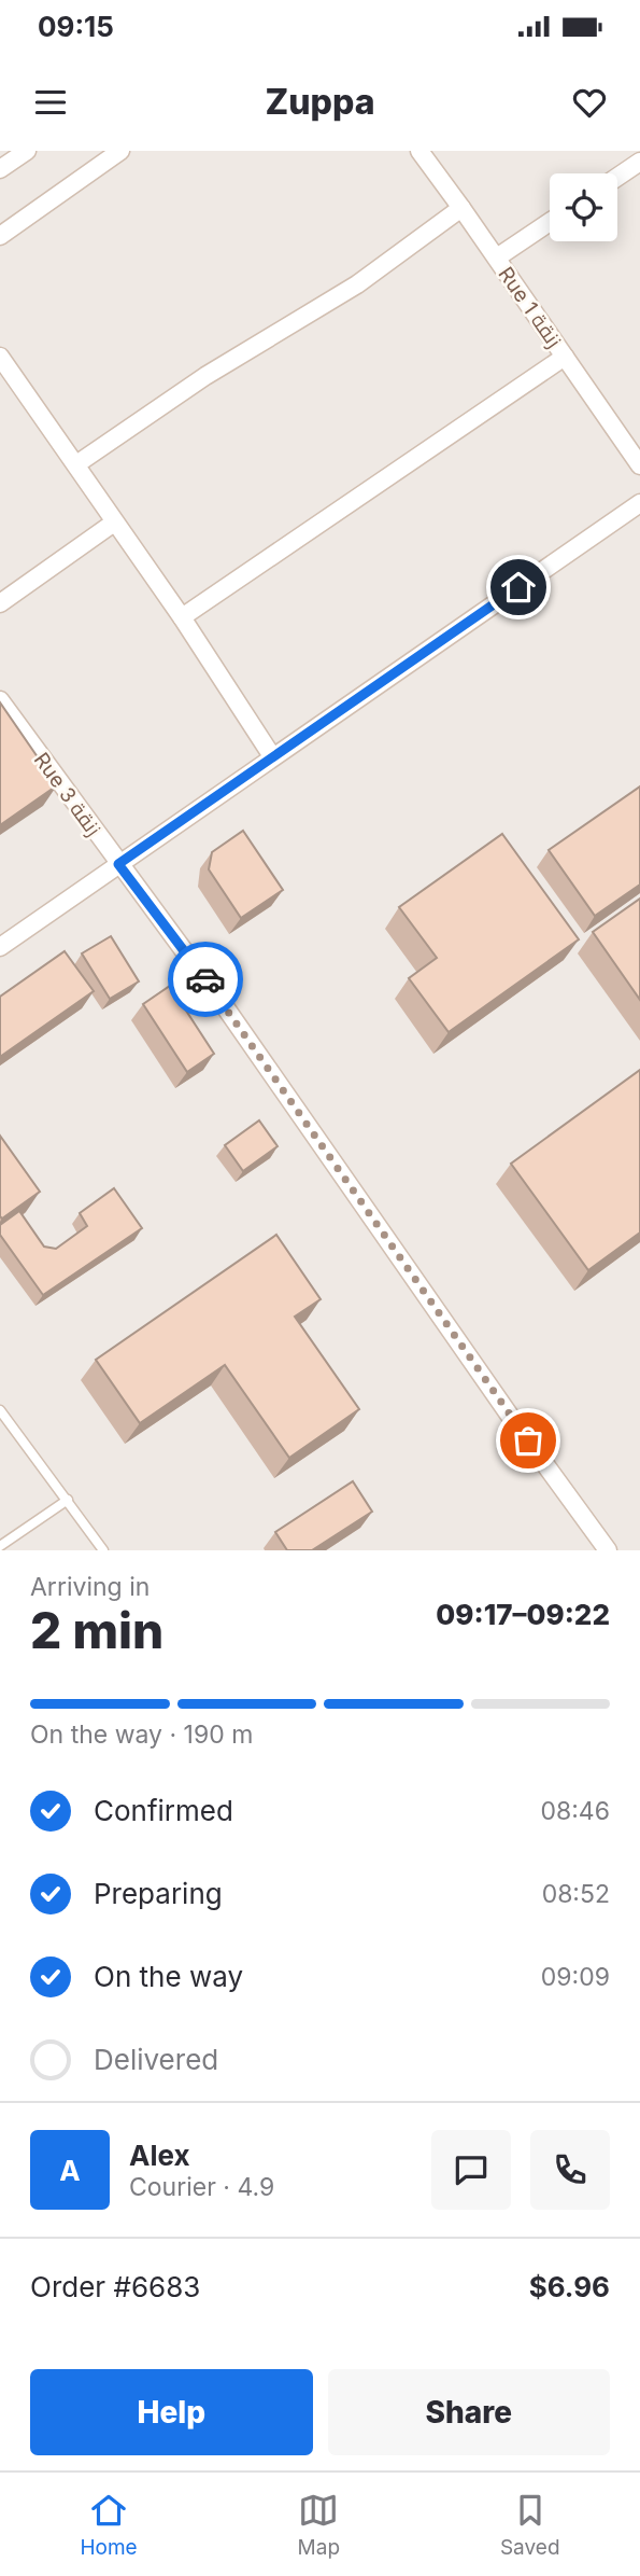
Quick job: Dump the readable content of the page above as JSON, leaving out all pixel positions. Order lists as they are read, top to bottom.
{
  "streets": {
    "street": ["Rue 1 زنقة", "Rue 3 زنقة"]
  },
  "page": {
    "status": "09:15",
    "header": "Zuppa",
    "heading": ["2 min", "Arriving in", "09:17–09:22"],
    "panel": [
      "Alex",
      "Courier · 4.9",
      "Order #6683",
      "$6.96"
    ],
    "bar": "On the way · 190 m",
    "list": [
      ["Confirmed", "08:46"],
      ["Preparing", "08:52"],
      ["On the way", "09:09"],
      "Delivered"
    ],
    "round": "A",
    "buttons": ["Help", "Share"],
    "tabs": ["Home", "Map", "Saved"]
  }
}
